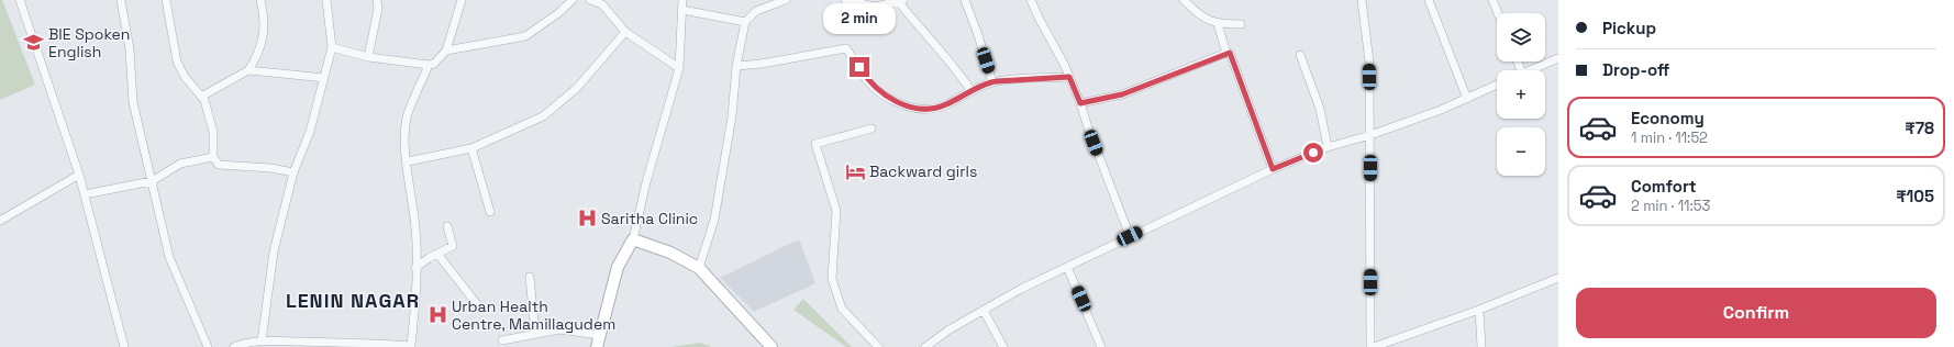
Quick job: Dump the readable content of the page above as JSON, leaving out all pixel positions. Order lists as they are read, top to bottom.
{
  "districts": ["LENIN NAGAR"],
  "places": {
    "school or university": ["BIE Spoken English"],
    "hotel": ["Backward girls"],
    "hospital": ["Saritha Clinic", "Urban Health Centre, Mamillagudem"]
  },
  "page": {
    "banner": ["Pickup", "Drop-off"],
    "bubble": "2 min",
    "map_buttons": ["+", "−"],
    "list": [
      {
        "name": "Economy",
        "note": "1 min · 11:52",
        "value": "₹78"
      },
      {
        "name": "Comfort",
        "note": "2 min · 11:53",
        "value": "₹105"
      }
    ],
    "buttons": "Confirm"
  }
}
